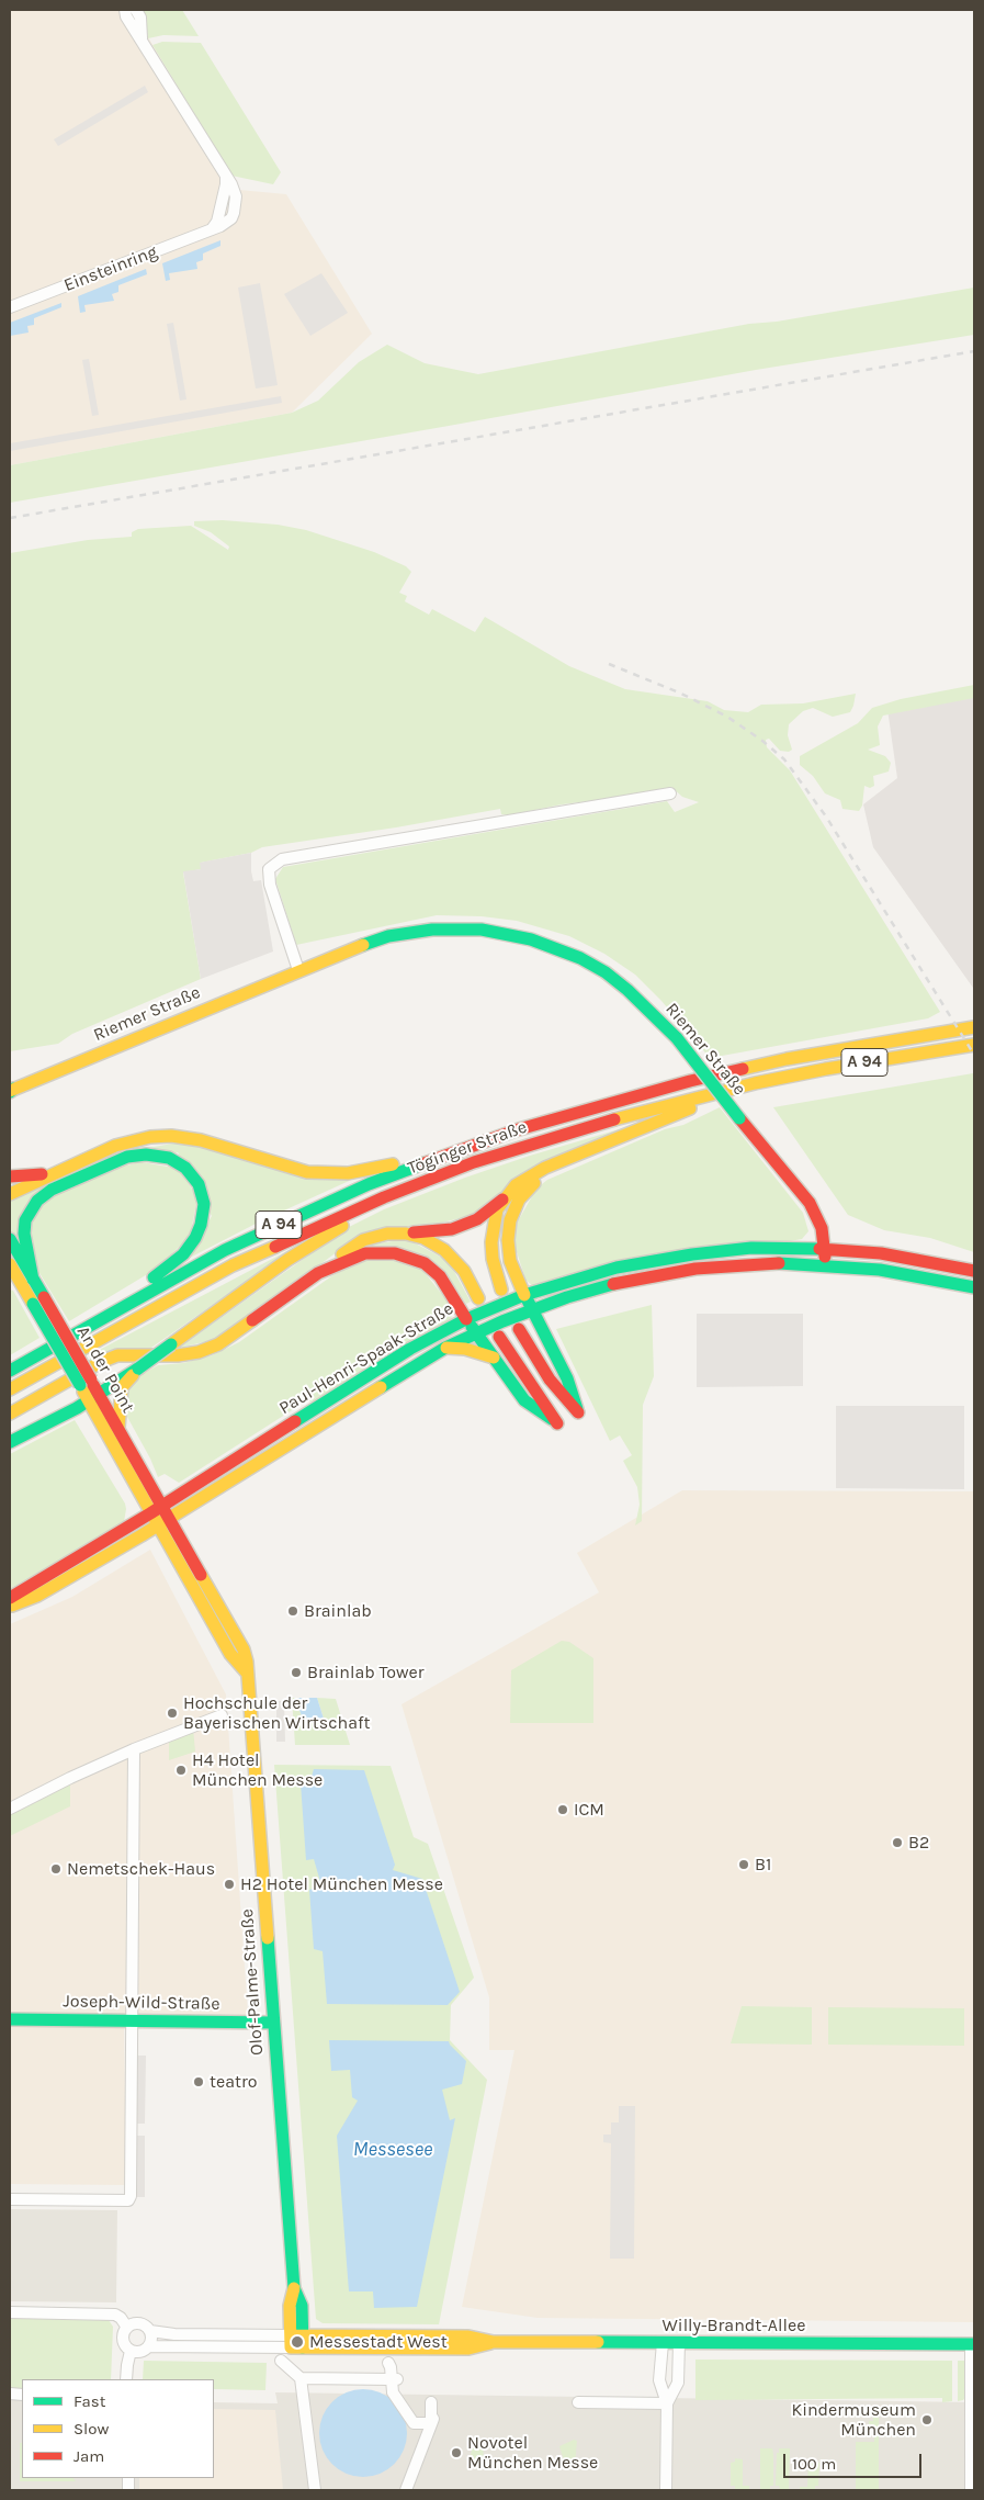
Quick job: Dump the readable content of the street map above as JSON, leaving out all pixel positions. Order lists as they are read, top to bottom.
{
  "streets": {
    "main road": [
      "Riemer Straße",
      "A 94",
      "Töginger Straße",
      "Paul-Henri-Spaak-Straße",
      "An der Point",
      "Olof-Palme-Straße",
      "Joseph-Wild-Straße",
      "Willy-Brandt-Allee"
    ],
    "street": ["Einsteinring"]
  },
  "crossings": [
    ["Riemer Straße", "Paul-Henri-Spaak-Straße"],
    ["Paul-Henri-Spaak-Straße", "An der Point"],
    ["Paul-Henri-Spaak-Straße", "Olof-Palme-Straße"],
    ["An der Point", "Olof-Palme-Straße"],
    ["Olof-Palme-Straße", "Joseph-Wild-Straße"],
    ["Olof-Palme-Straße", "Willy-Brandt-Allee"]
  ],
  "water": ["Messesee"],
  "places": [
    "Brainlab",
    "Brainlab Tower",
    "Hochschule der Bayerischen Wirtschaft",
    "H4 Hotel München Messe",
    "ICM",
    "B2",
    "B1",
    "Nemetschek-Haus",
    "H2 Hotel München Messe",
    "teatro",
    "Messestadt West",
    "Kindermuseum München",
    "Novotel München Messe"
  ],
  "legend": ["Fast", "Slow", "Jam"],
  "scale_bar": "100 m"
}
